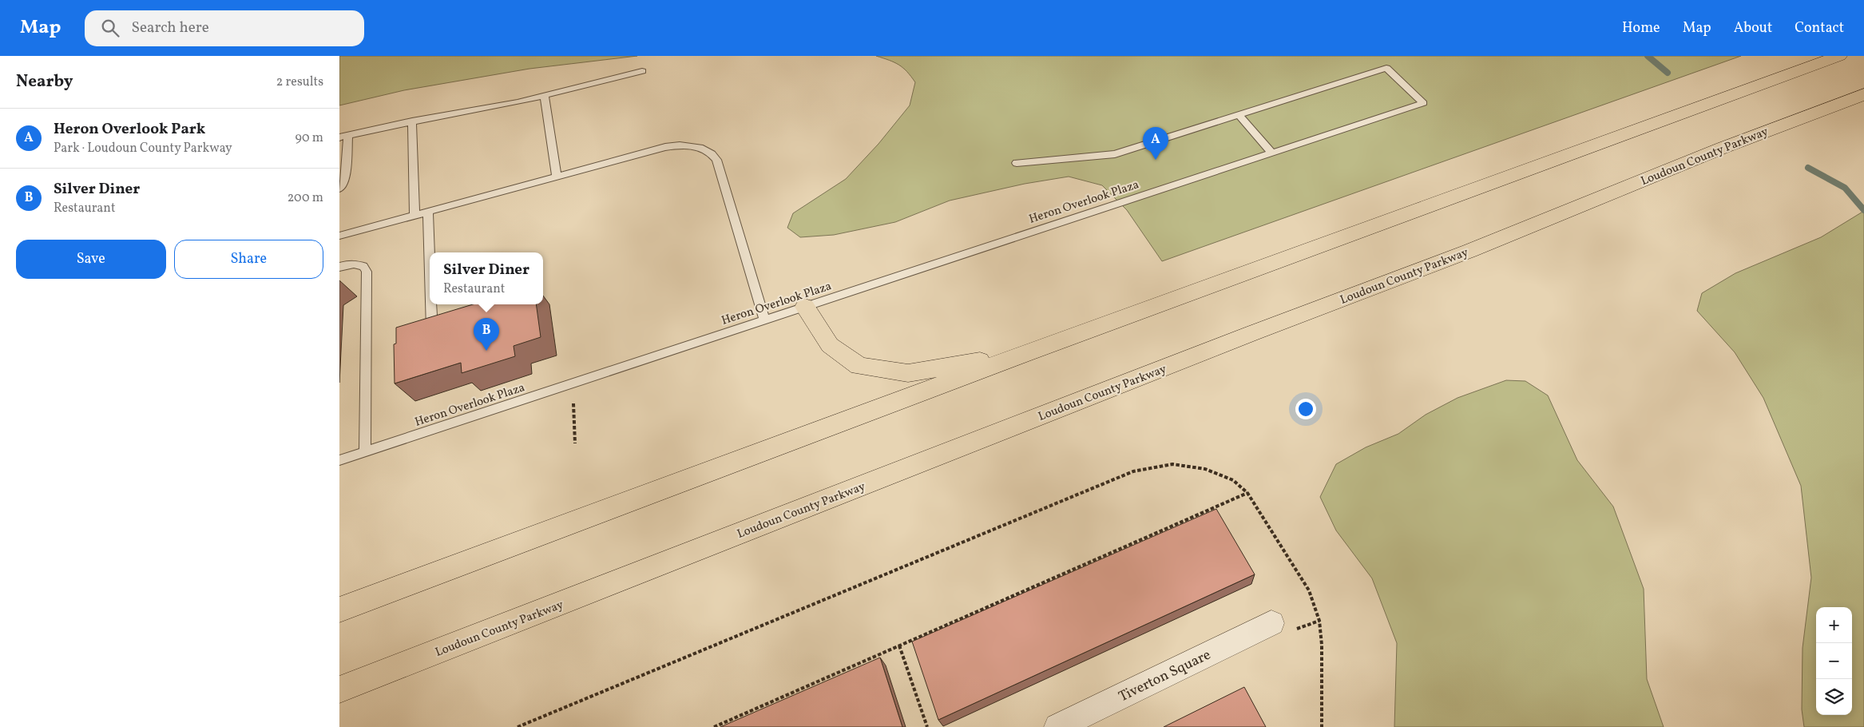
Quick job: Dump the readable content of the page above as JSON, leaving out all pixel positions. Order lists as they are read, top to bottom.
{
  "streets": {
    "main road": ["Loudoun County Parkway"],
    "street": ["Tiverton Square"],
    "lane": ["Heron Overlook Plaza"]
  },
  "page": {
    "header": "Map",
    "search": "Search here",
    "nav": [
      "Home",
      "Map",
      "About",
      "Contact"
    ],
    "heading": ["Nearby", "2 results"],
    "list": [
      {
        "mark": "A",
        "name": "Heron Overlook Park",
        "note": "Park · Loudoun County Parkway",
        "value": "90 m"
      },
      {
        "mark": "B",
        "name": "Silver Diner",
        "note": "Restaurant",
        "value": "200 m"
      }
    ],
    "pins": ["A", "B"],
    "buttons": ["Save", "Share"],
    "popup": ["Silver Diner", "Restaurant"],
    "map_buttons": ["+", "−"]
  }
}
